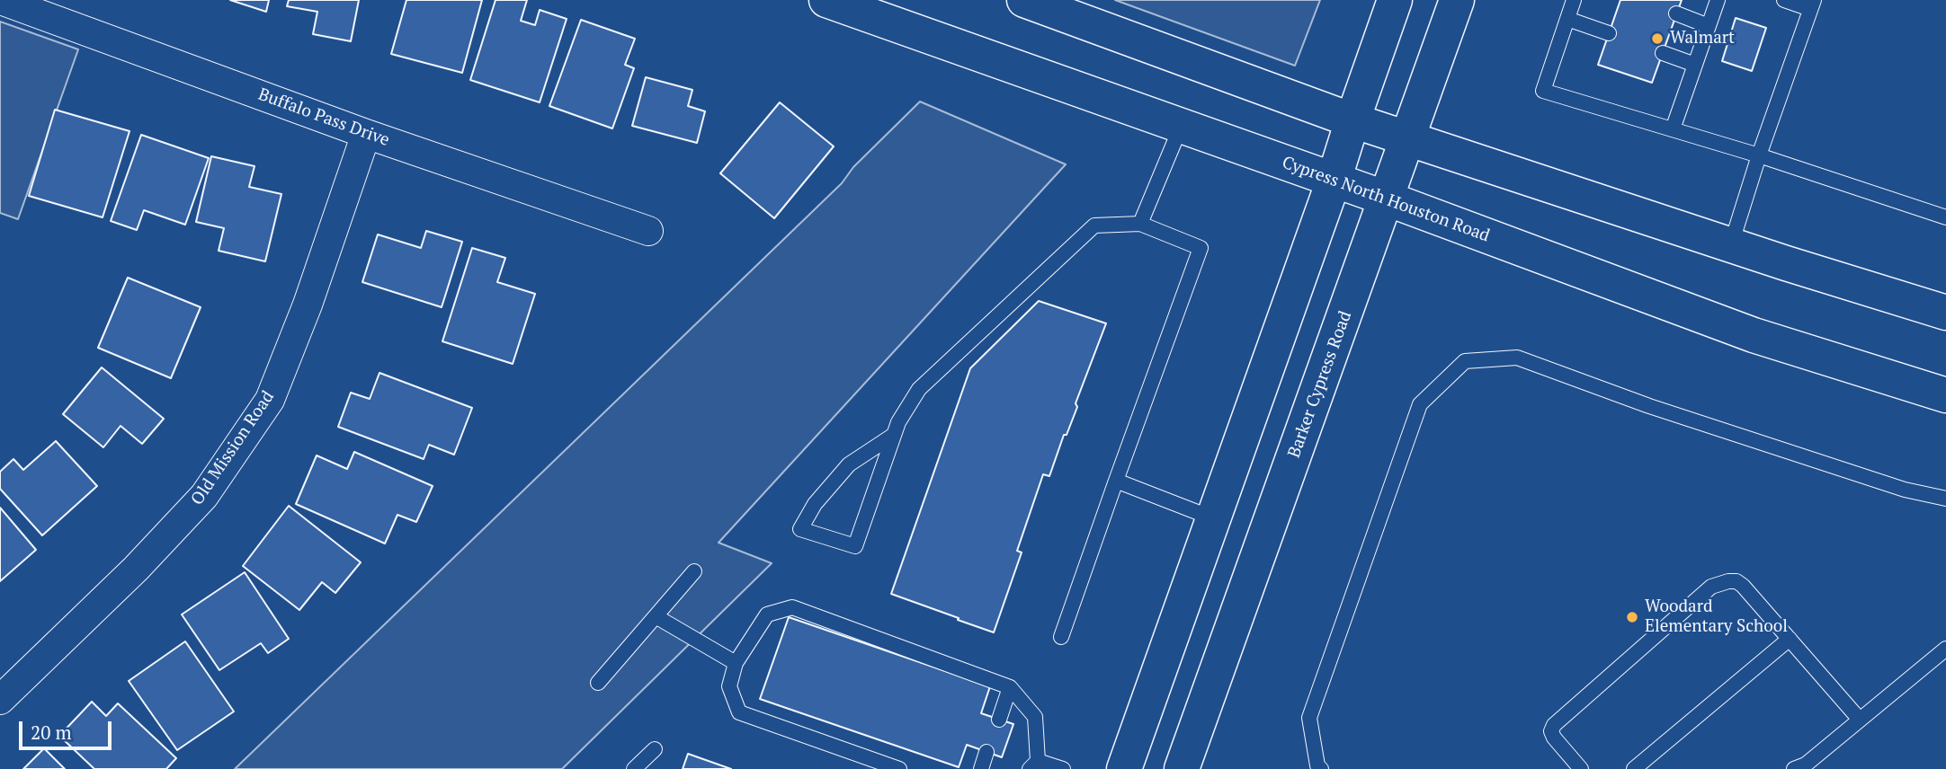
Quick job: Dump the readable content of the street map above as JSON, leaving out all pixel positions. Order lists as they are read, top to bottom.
{
  "streets": {
    "main road": ["Cypress North Houston Road", "Barker Cypress Road"],
    "street": ["Buffalo Pass Drive", "Old Mission Road"]
  },
  "crossings": [
    ["Buffalo Pass Drive", "Old Mission Road"],
    ["Cypress North Houston Road", "Barker Cypress Road"]
  ],
  "places": ["Walmart", "Woodard Elementary School"],
  "scale_bar": "20 m"
}
